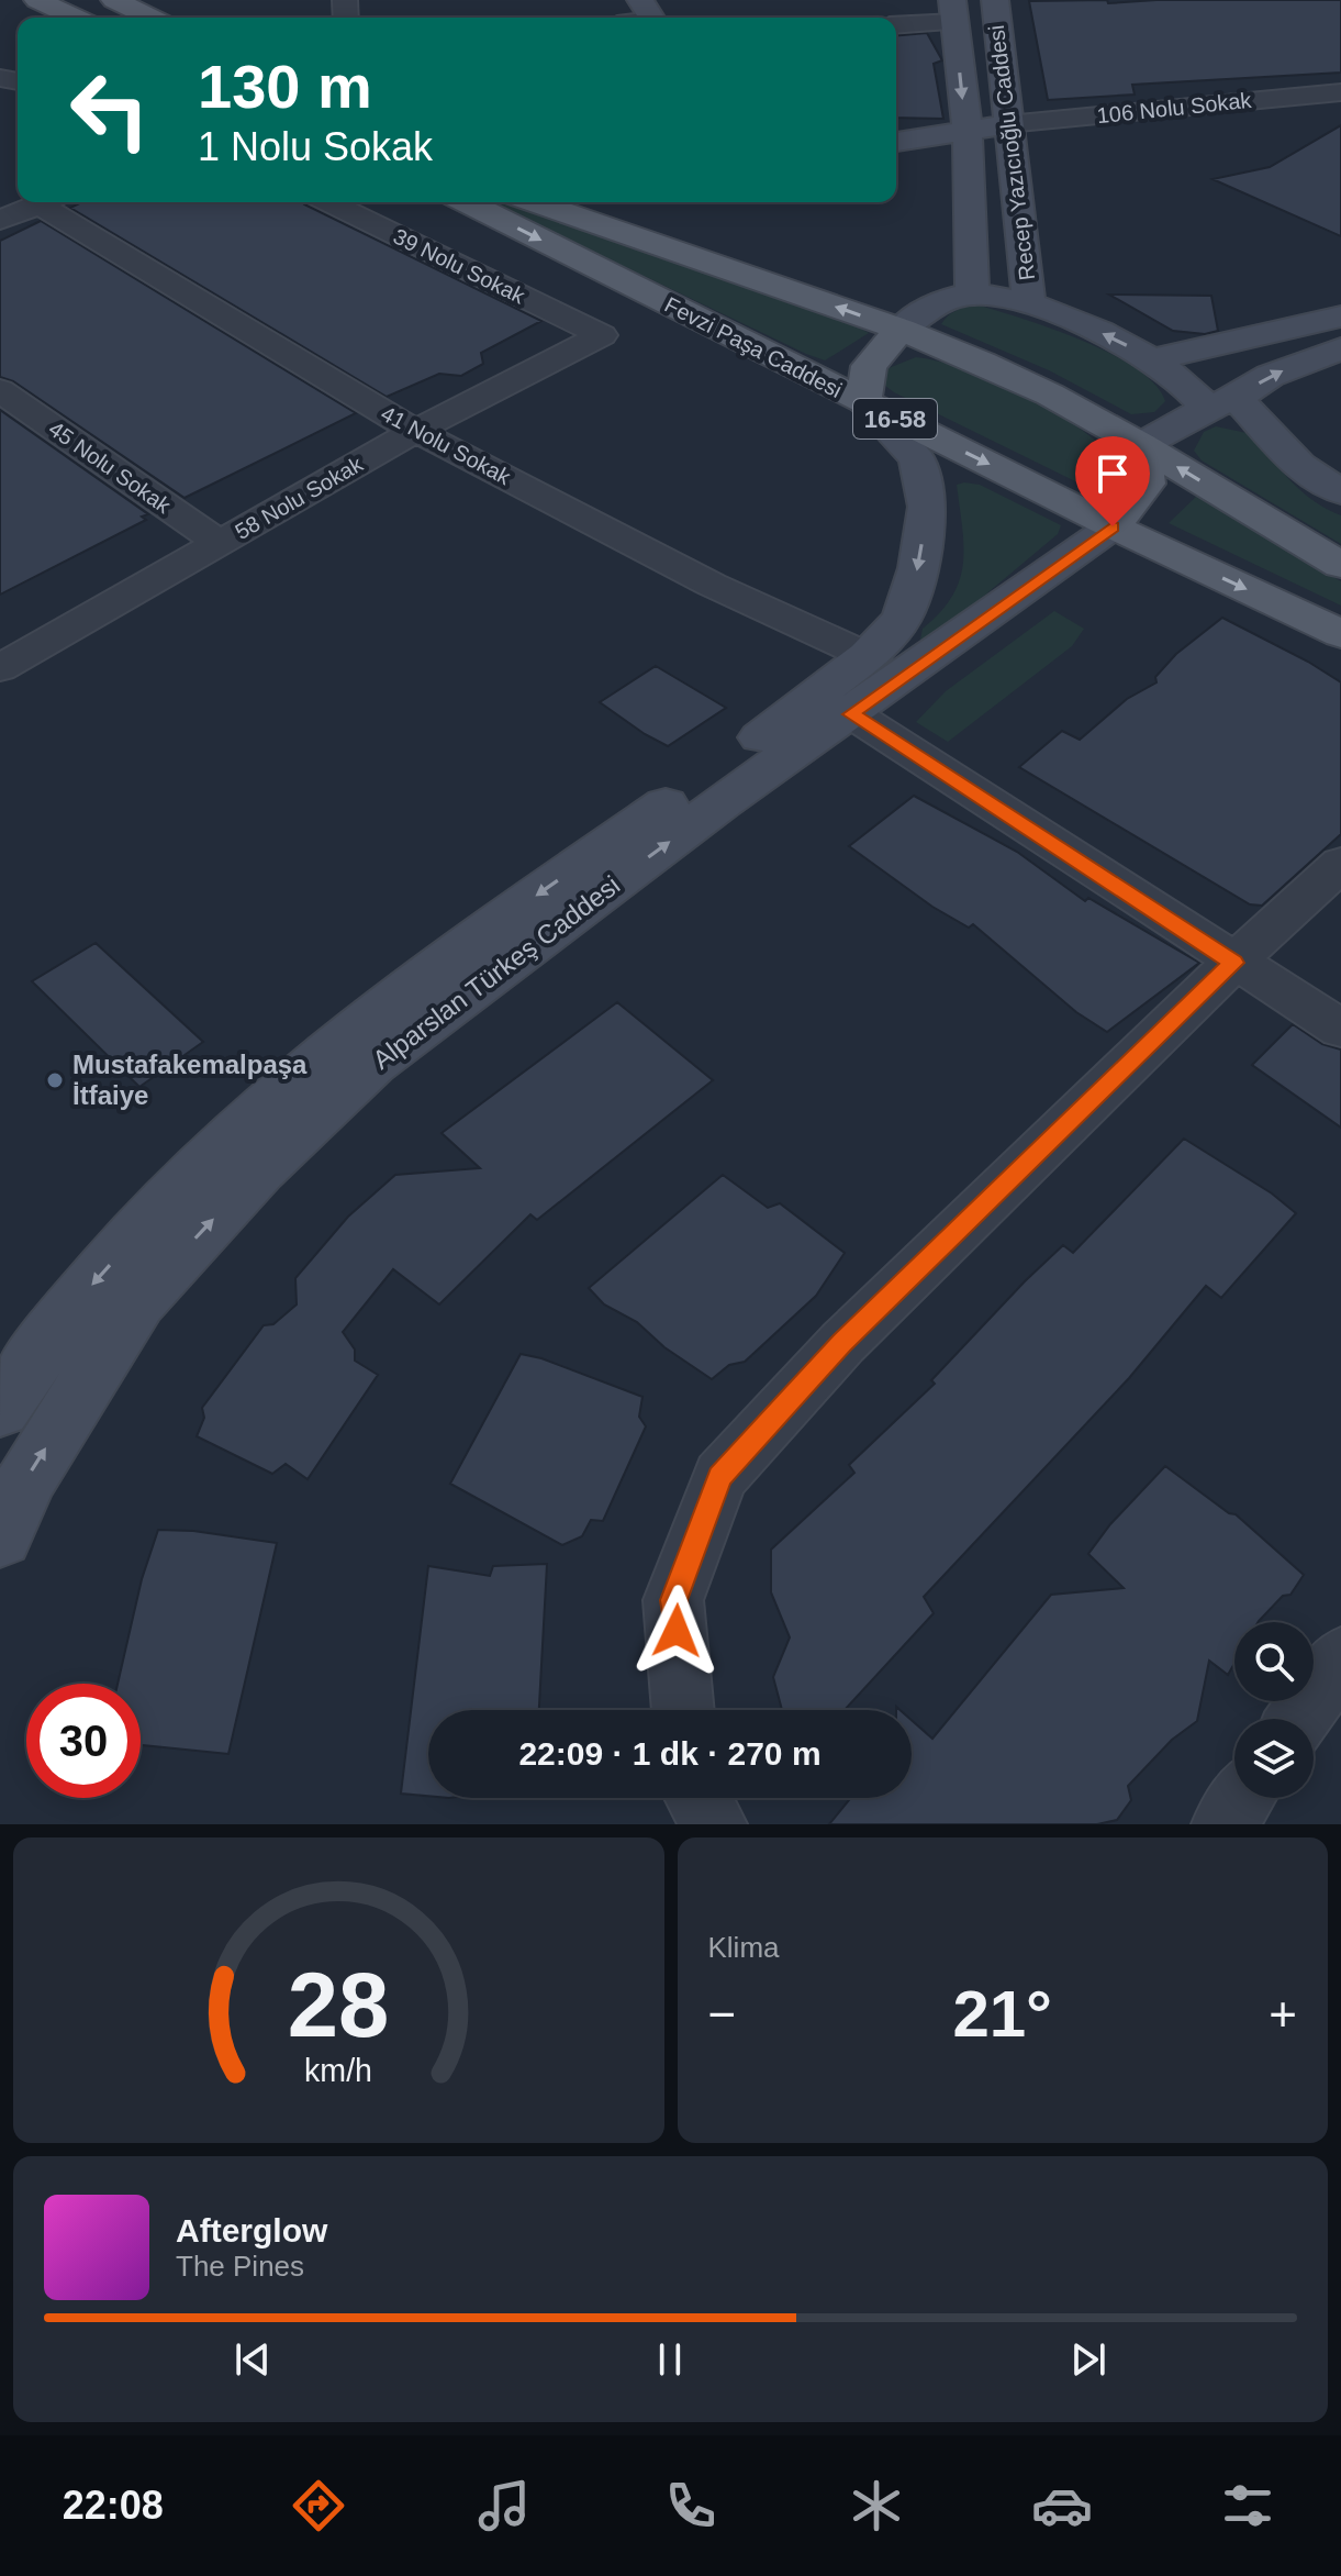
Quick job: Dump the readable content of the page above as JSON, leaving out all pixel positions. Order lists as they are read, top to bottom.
{
  "streets": {
    "main road": ["Fevzi Paşa Caddesi", "16-58"],
    "street": [
      "106 Nolu Sokak",
      "Recep Yazıcıoğlu Caddesi",
      "39 Nolu Sokak",
      "41 Nolu Sokak",
      "45 Nolu Sokak",
      "58 Nolu Sokak",
      "Alparslan Türkeş Caddesi"
    ]
  },
  "crossings": [
    ["106 Nolu Sokak", "Recep Yazıcıoğlu Caddesi"],
    ["39 Nolu Sokak", "58 Nolu Sokak"],
    ["Fevzi Paşa Caddesi", "Alparslan Türkeş Caddesi"],
    ["41 Nolu Sokak", "58 Nolu Sokak"],
    ["45 Nolu Sokak", "58 Nolu Sokak"]
  ],
  "places": ["Mustafakemalpaşa İtfaiye"],
  "page": {
    "turn": ["130 m", "1 Nolu Sokak"],
    "limit": "30",
    "trip": "22:09 · 1 dk · 270 m",
    "tile": "Klima",
    "heat": ["−", "21°", "+"],
    "song": ["Afterglow", "The Pines"],
    "tabs": "22:08",
    "gauge": ["28", "km/h"]
  }
}
